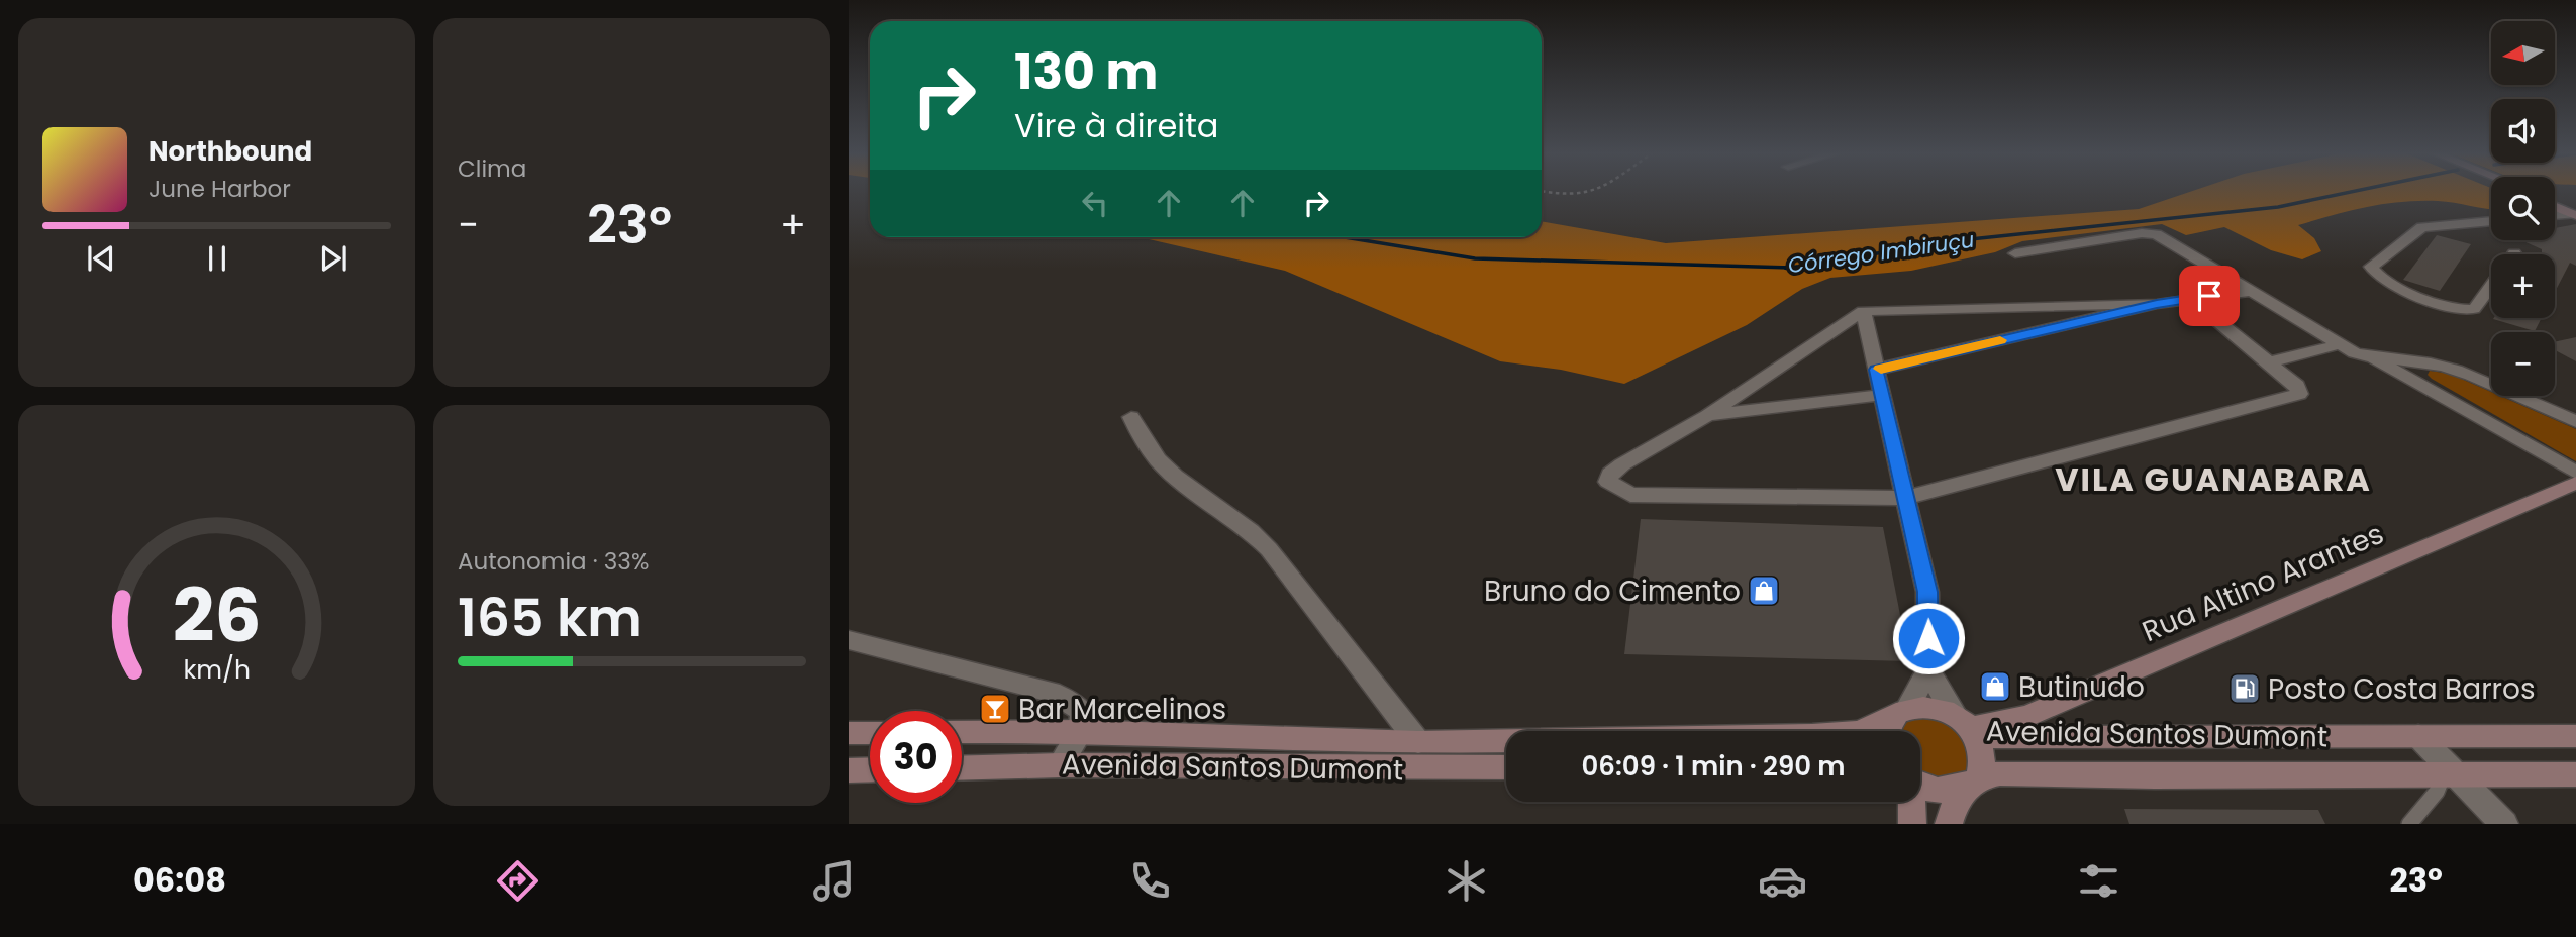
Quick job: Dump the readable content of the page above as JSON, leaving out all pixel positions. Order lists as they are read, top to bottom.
{
  "streets": {
    "street": ["Rua Altino Arantes", "Avenida Santos Dumont"]
  },
  "crossings": [
    ["Rua Altino Arantes", "Avenida Santos Dumont"]
  ],
  "districts": ["VILA GUANABARA"],
  "water": ["Córrego Imbiruçu"],
  "places": {
    "shop": ["Bruno do Cimento", "Butinudo"],
    "fuel station": ["Posto Costa Barros"],
    "bar": ["Bar Marcelinos"]
  },
  "north": "left",
  "page": {
    "tile": [
      "Clima",
      ["Autonomia · 33%", "165 km"]
    ],
    "map_buttons": ["+", "−"],
    "turn": ["130 m", "Vire à direita"],
    "song": ["Northbound", "June Harbor"],
    "heat": ["−", "23°", "+"],
    "limit": "30",
    "trip": "06:09 · 1 min · 290 m",
    "tabs": ["06:08", "23°"],
    "gauge": ["26", "km/h"]
  }
}
